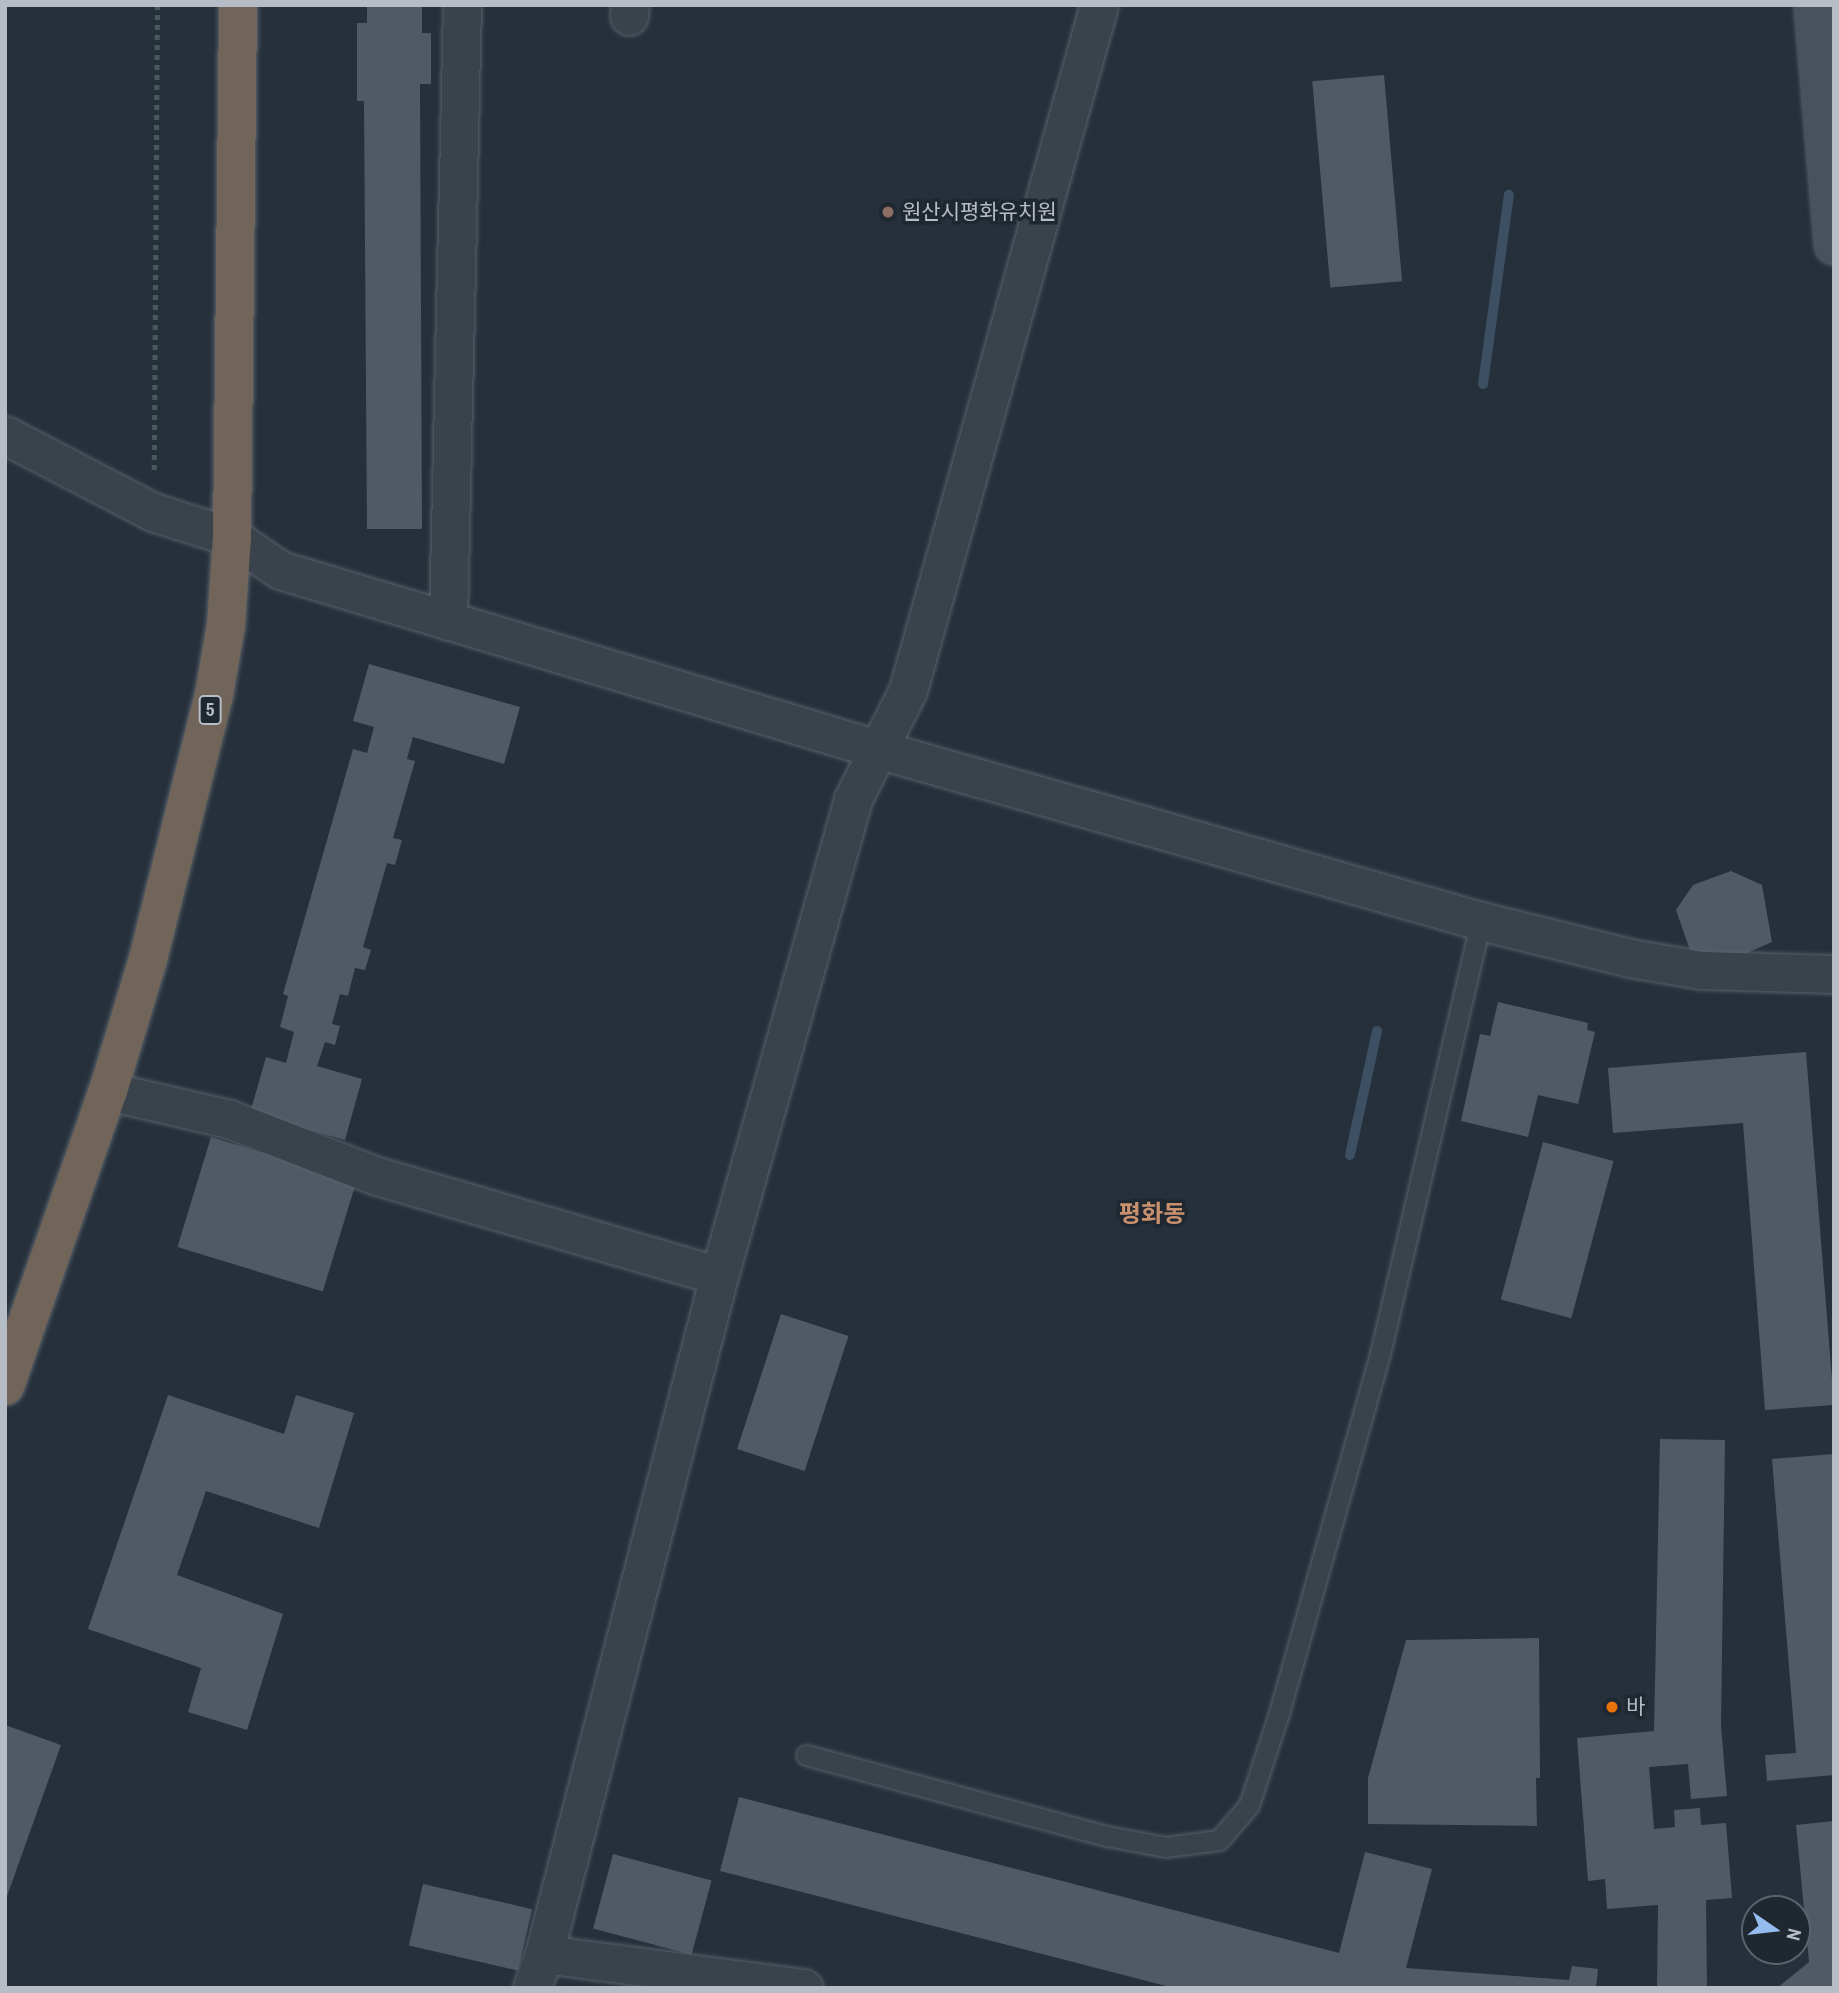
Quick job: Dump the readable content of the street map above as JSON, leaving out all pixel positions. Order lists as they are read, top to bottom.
{
  "streets": {
    "highway": ["5"]
  },
  "districts": ["평화동"],
  "places": ["원산시평화유치원", "바"],
  "north": "right"
}
